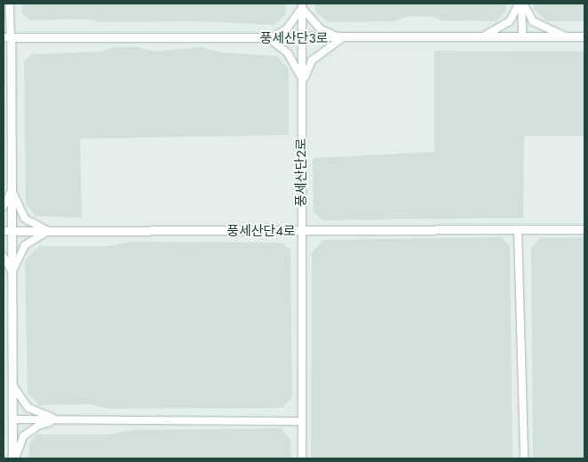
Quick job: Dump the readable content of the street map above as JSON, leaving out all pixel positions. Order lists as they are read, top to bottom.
{
  "streets": {
    "street": ["풍세산단3로", "풍세산단2로", "풍세산단4로"]
  },
  "crossings": [
    ["풍세산단3로", "풍세산단2로"],
    ["풍세산단2로", "풍세산단4로"]
  ]
}
